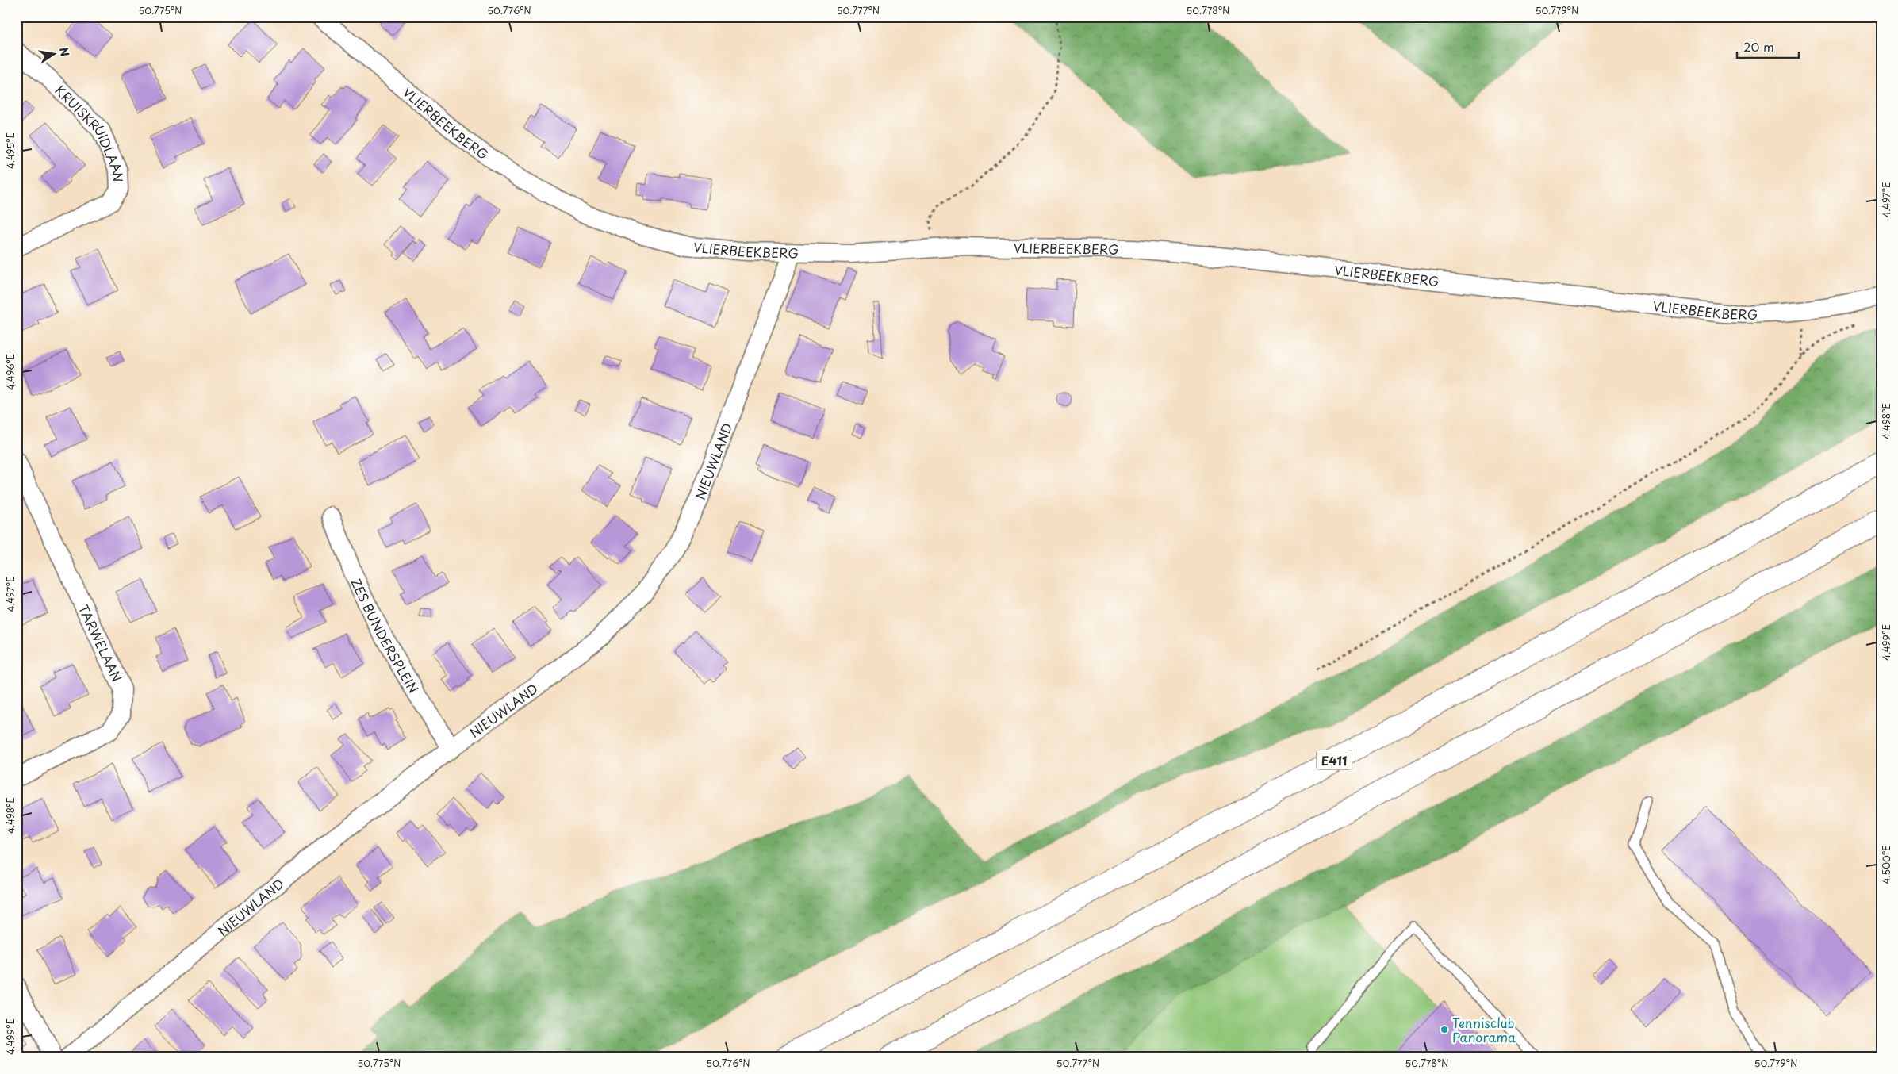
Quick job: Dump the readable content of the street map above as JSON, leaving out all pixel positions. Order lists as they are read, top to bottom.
{
  "streets": {
    "highway": ["E411"],
    "street": [
      "VLIERBEEKBERG",
      "KRUISKRUIDLAAN",
      "NIEUWLAND",
      "ZES BUNDERSPLEIN",
      "TARWELAAN"
    ]
  },
  "crossings": [
    ["VLIERBEEKBERG", "NIEUWLAND"],
    ["NIEUWLAND", "ZES BUNDERSPLEIN"]
  ],
  "places": ["Tennisclub Panorama"],
  "scale_bar": "20 m",
  "north": "right",
  "coordinates": [
    "50.775°N",
    "50.776°N",
    "50.777°N",
    "50.778°N",
    "50.779°N",
    "4.495°E",
    "4.497°E",
    "4.496°E",
    "4.498°E",
    "4.499°E",
    "4.500°E"
  ]
}
